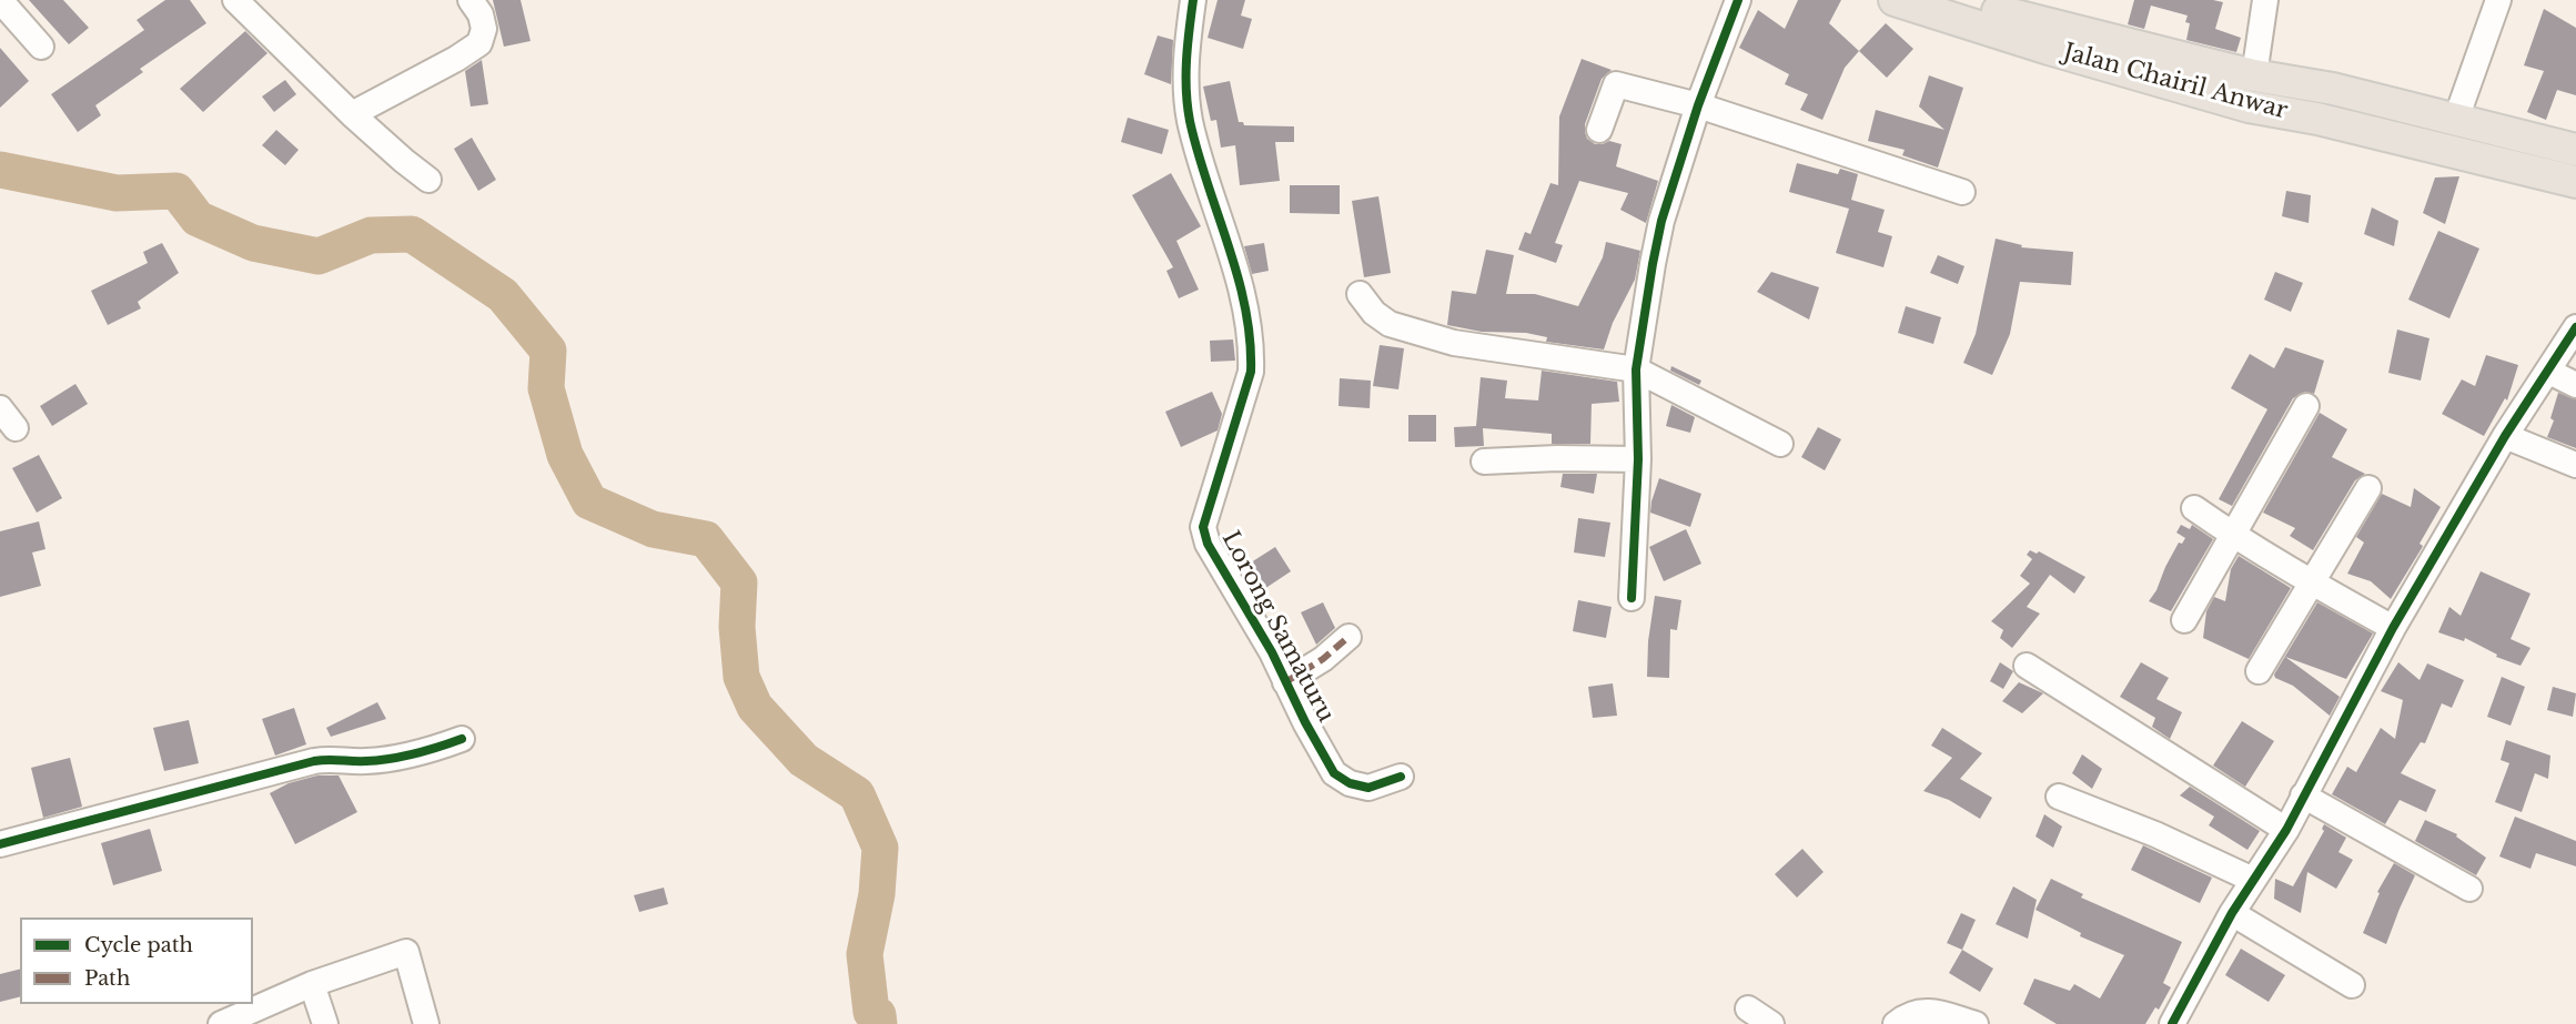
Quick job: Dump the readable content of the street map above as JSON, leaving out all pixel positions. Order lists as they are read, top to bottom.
{
  "streets": {
    "main road": ["Jalan Chairil Anwar"],
    "street": ["Lorong Samaturu"]
  },
  "legend": ["Cycle path", "Path"]
}
